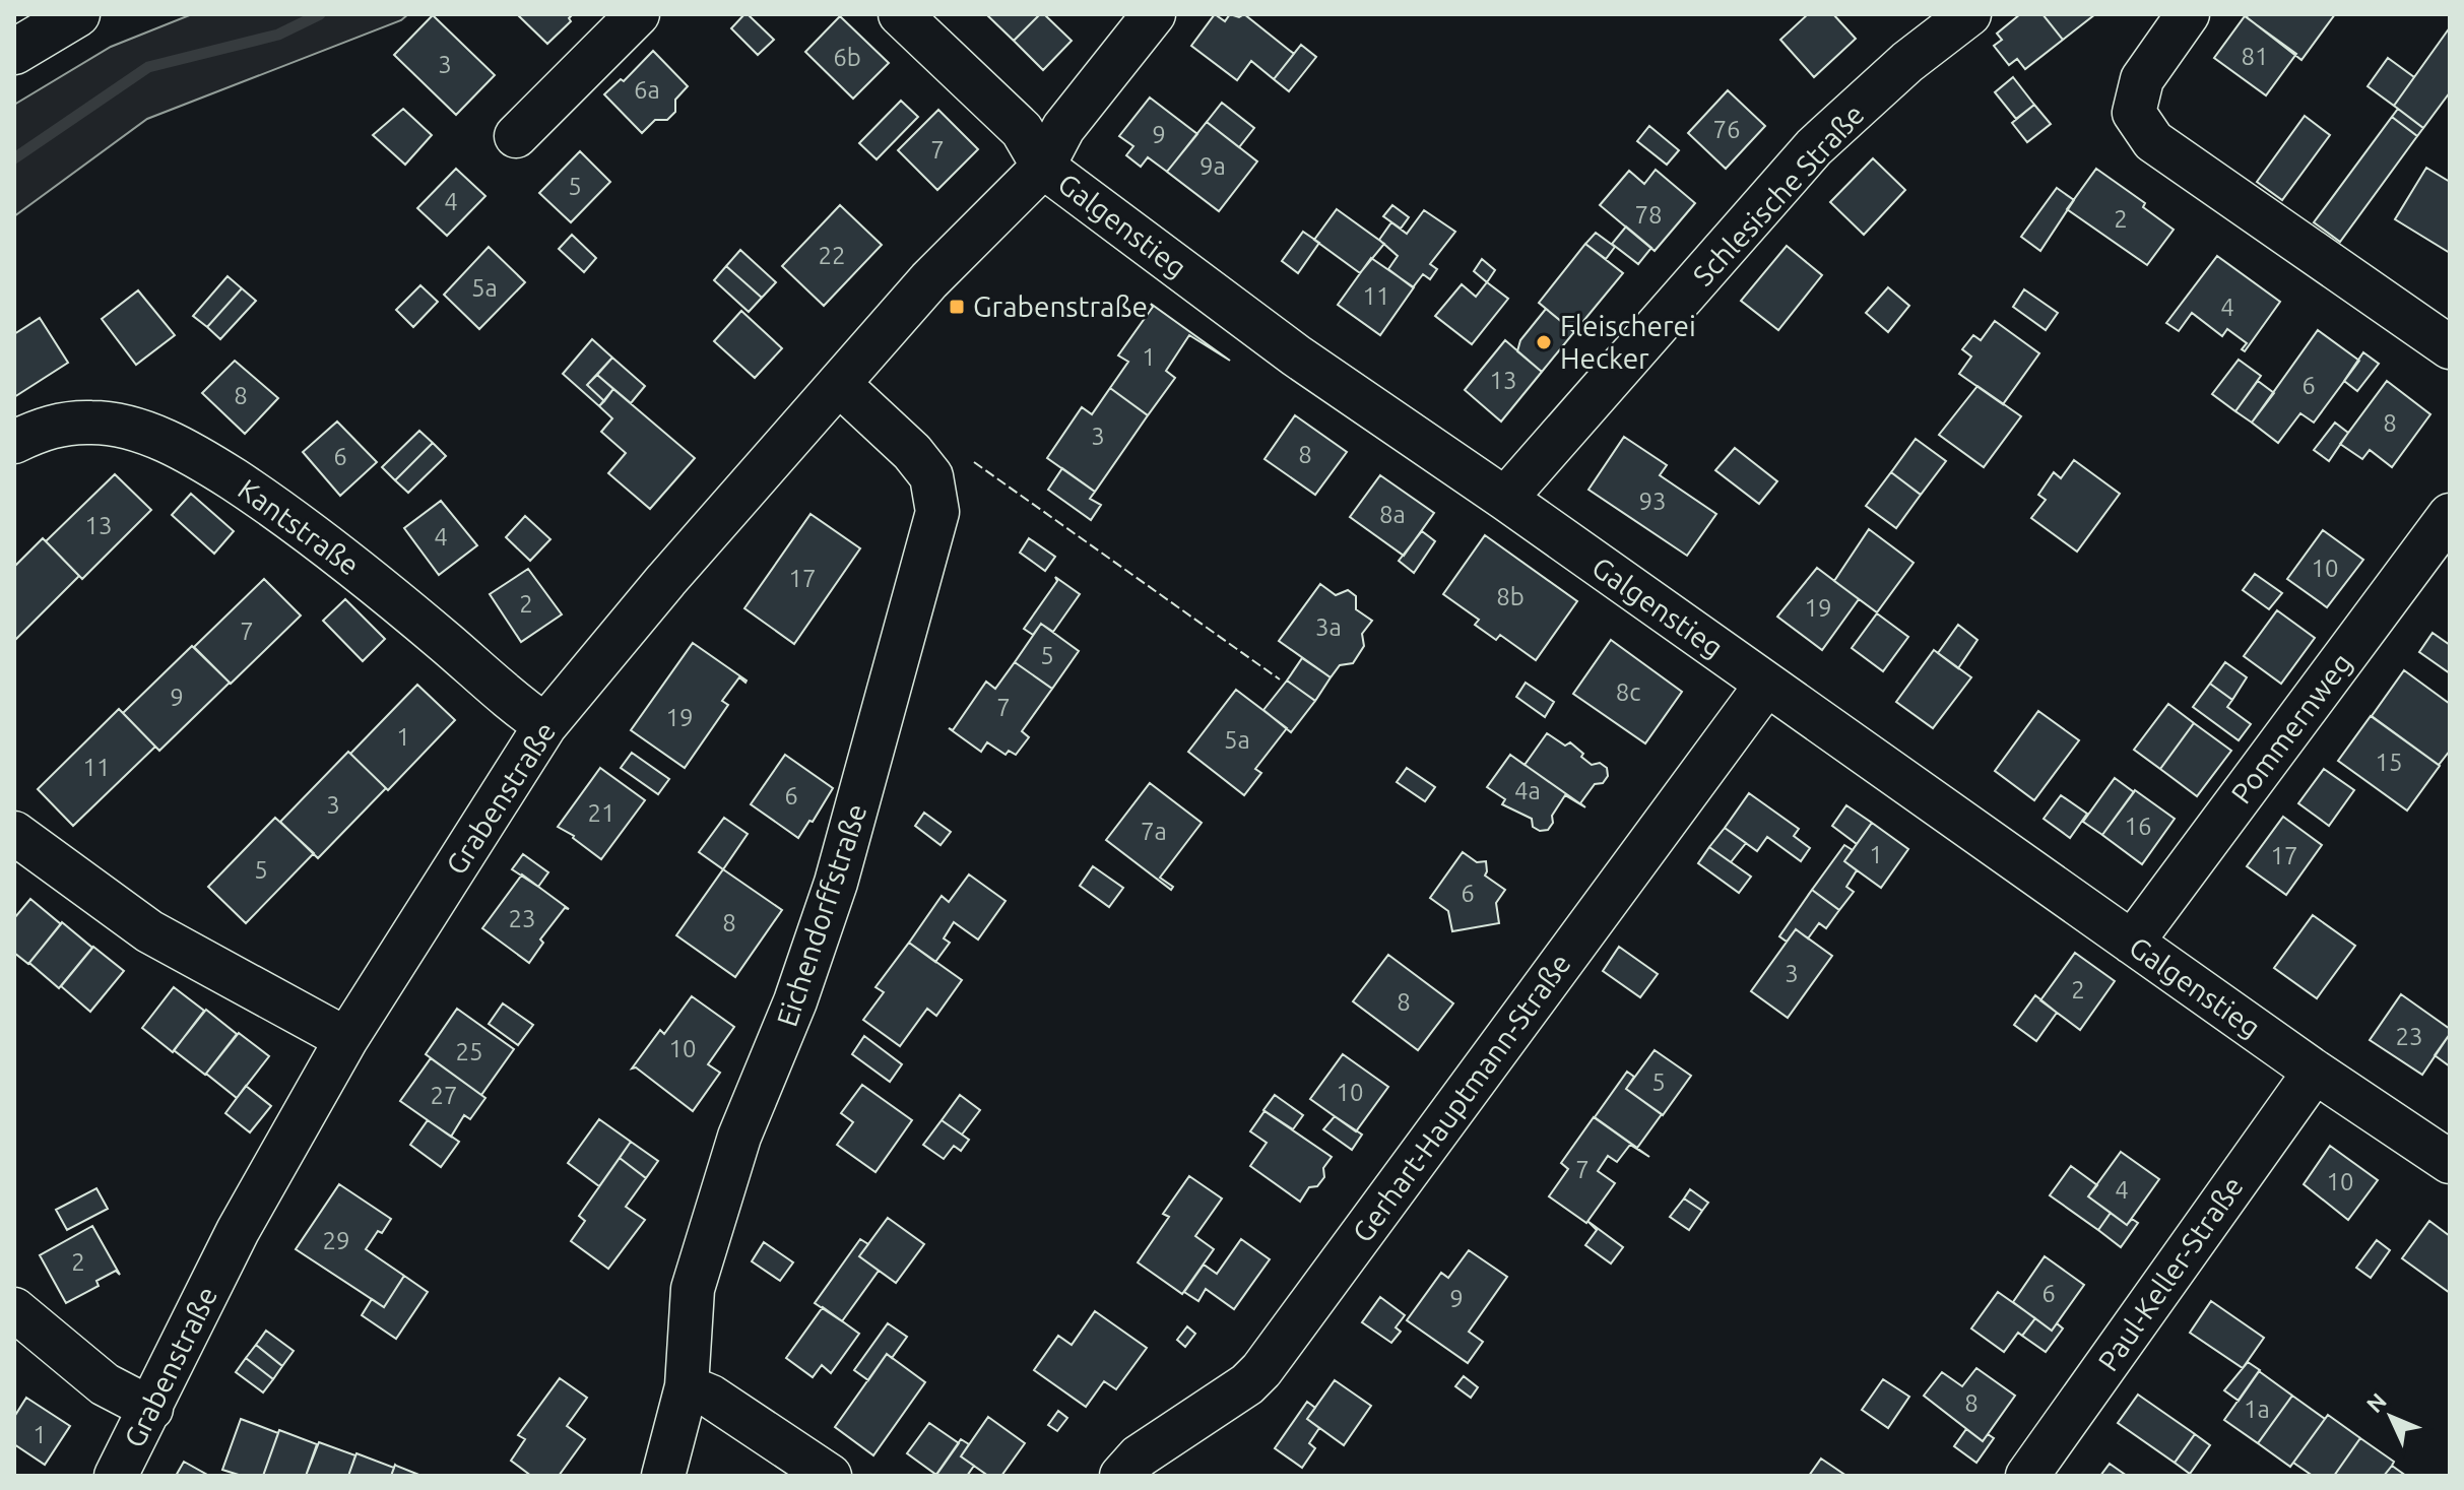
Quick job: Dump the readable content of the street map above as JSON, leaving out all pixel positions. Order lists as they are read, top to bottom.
{
  "streets": {
    "street": [
      "Schlesische Straße",
      "Galgenstieg",
      "Kantstraße",
      "Pommernweg",
      "Grabenstraße",
      "Eichendorffstraße",
      "Gerhart-Hauptmann-Straße",
      "Paul-Keller-Straße"
    ]
  },
  "crossings": [
    ["Schlesische Straße", "Galgenstieg"],
    ["Galgenstieg", "Pommernweg"],
    ["Galgenstieg", "Grabenstraße"],
    ["Galgenstieg", "Gerhart-Hauptmann-Straße"],
    ["Galgenstieg", "Paul-Keller-Straße"],
    ["Kantstraße", "Grabenstraße"],
    ["Grabenstraße", "Eichendorffstraße"]
  ],
  "places": {
    "transit": ["Grabenstraße"],
    "other": ["Fleischerei Hecker"]
  },
  "house_numbers": [
    "81",
    "6b",
    "3",
    "6a",
    "76",
    "9",
    "7",
    "9a",
    "5",
    "4",
    "78",
    "2",
    "22",
    "5a",
    "11",
    "4",
    "1",
    "13",
    "6",
    "8",
    "8",
    "3",
    "8",
    "6",
    "93",
    "8a",
    "13",
    "4",
    "10",
    "17",
    "8b",
    "2",
    "19",
    "3a",
    "7",
    "5",
    "8c",
    "9",
    "7",
    "19",
    "1",
    "5a",
    "15",
    "11",
    "4a",
    "6",
    "3",
    "21",
    "16",
    "7a",
    "1",
    "17",
    "5",
    "6",
    "23",
    "8",
    "3",
    "2",
    "8",
    "23",
    "10",
    "25",
    "5",
    "10",
    "27",
    "7",
    "10",
    "4",
    "29",
    "2",
    "6",
    "9",
    "8",
    "1a",
    "1"
  ],
  "north": "top left"
}
